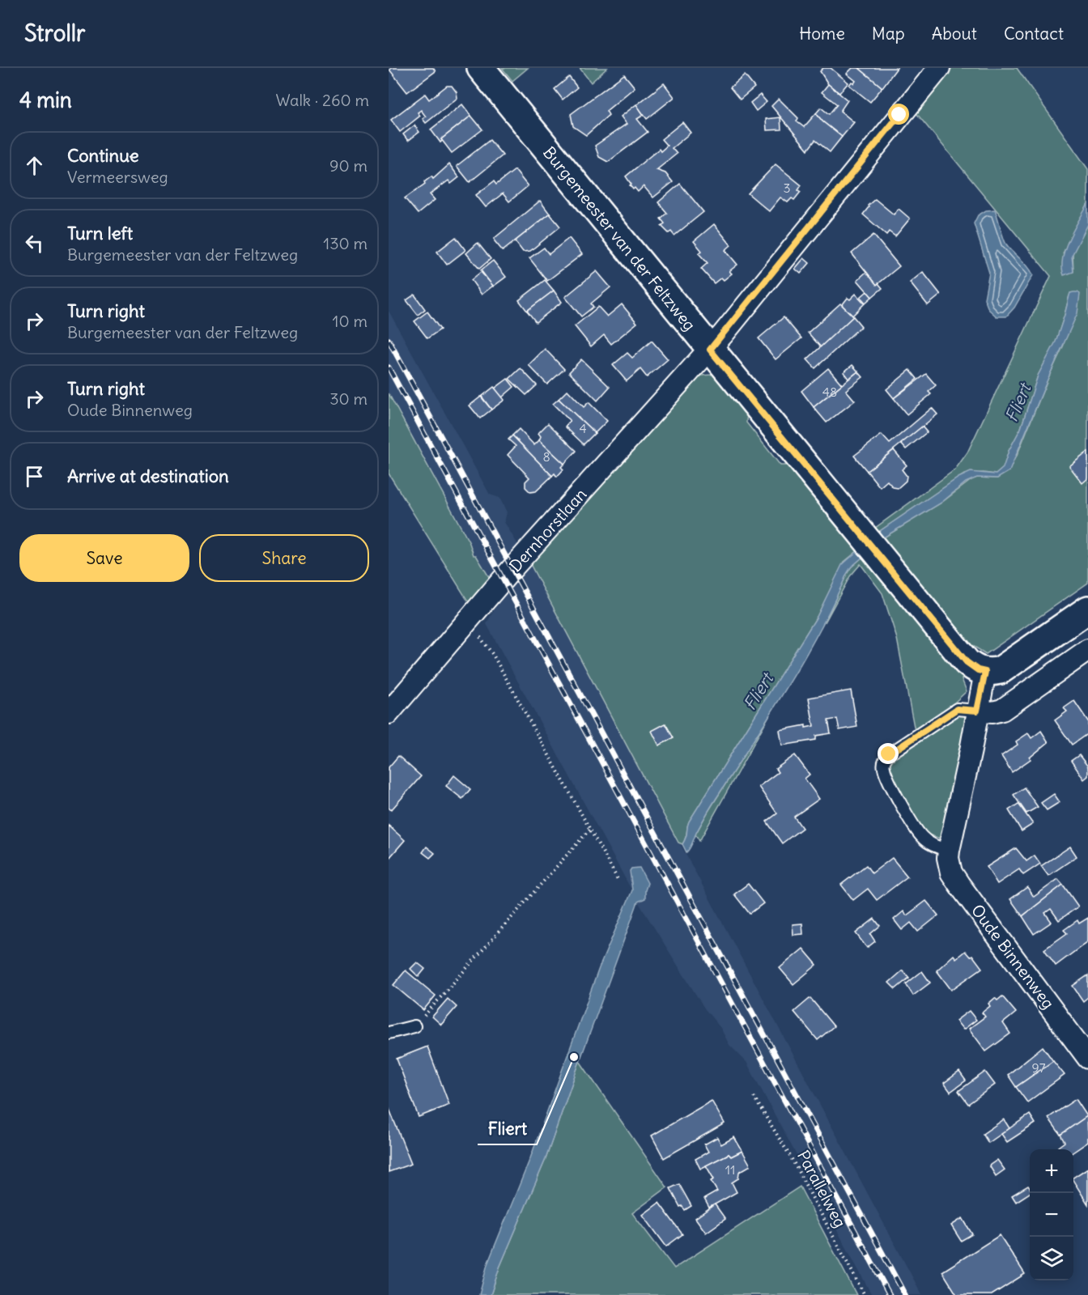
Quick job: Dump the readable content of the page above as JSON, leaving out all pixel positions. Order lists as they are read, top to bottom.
{
  "streets": {
    "street": ["Burgemeester van der Feltzweg", "Dernhorstlaan", "Oude Binnenweg"],
    "path": ["Parallelweg"]
  },
  "crossings": [
    ["Burgemeester van der Feltzweg", "Dernhorstlaan"]
  ],
  "water": ["Fliert"],
  "places": ["Fliert"],
  "house_numbers": [
    "3",
    "48",
    "4",
    "8",
    "97",
    "11"
  ],
  "page": {
    "header": "Strollr",
    "nav": [
      "Home",
      "Map",
      "About",
      "Contact"
    ],
    "heading": ["4 min", "Walk · 260 m"],
    "list": [
      ["Continue", "Vermeersweg", "90 m"],
      ["Turn left", "Burgemeester van der Feltzweg", "130 m"],
      ["Turn right", "Burgemeester van der Feltzweg", "10 m"],
      ["Turn right", "Oude Binnenweg", "30 m"],
      "Arrive at destination"
    ],
    "buttons": ["Save", "Share"],
    "map_buttons": ["+", "−"]
  }
}
